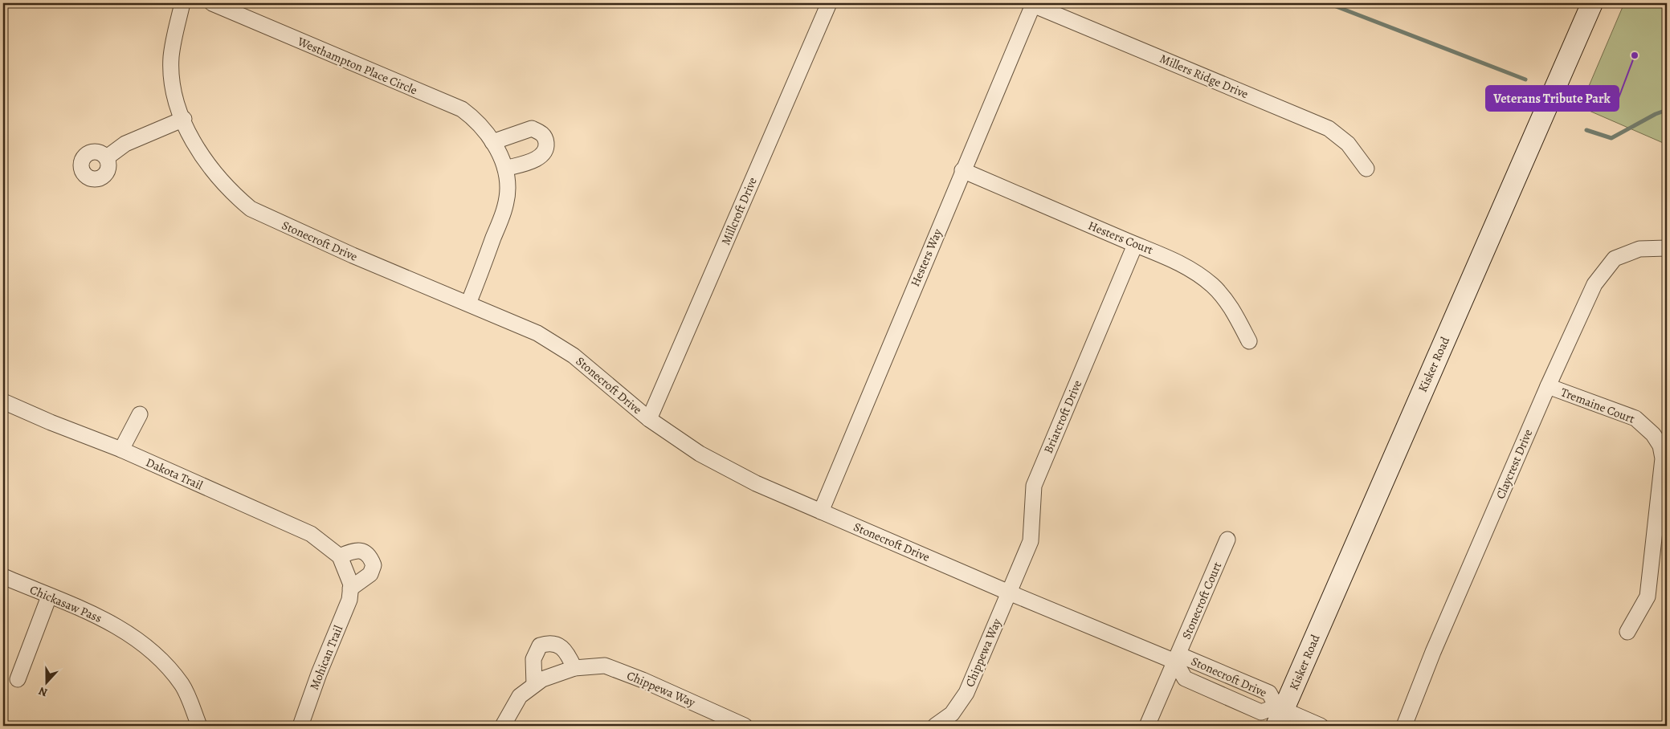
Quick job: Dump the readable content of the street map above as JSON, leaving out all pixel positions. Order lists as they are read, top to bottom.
{
  "streets": {
    "main road": ["Kisker Road"],
    "street": [
      "Westhampton Place Circle",
      "Millers Ridge Drive",
      "Millcroft Drive",
      "Hesters Court",
      "Stonecroft Drive",
      "Hesters Way",
      "Tremaine Court",
      "Briarcroft Drive",
      "Claycrest Drive",
      "Dakota Trail",
      "Stonecroft Court",
      "Chickasaw Pass",
      "Chippewa Way",
      "Mohican Trail"
    ]
  },
  "crossings": [
    ["Westhampton Place Circle", "Stonecroft Drive"],
    ["Millers Ridge Drive", "Hesters Way"],
    ["Millcroft Drive", "Stonecroft Drive"],
    ["Hesters Court", "Hesters Way"],
    ["Hesters Court", "Briarcroft Drive"],
    ["Stonecroft Drive", "Hesters Way"],
    ["Stonecroft Drive", "Kisker Road"],
    ["Stonecroft Drive", "Briarcroft Drive"],
    ["Stonecroft Drive", "Stonecroft Court"],
    ["Stonecroft Drive", "Chippewa Way"],
    ["Tremaine Court", "Claycrest Drive"],
    ["Briarcroft Drive", "Chippewa Way"],
    ["Dakota Trail", "Mohican Trail"]
  ],
  "places": ["Veterans Tribute Park"],
  "north": "bottom"
}
